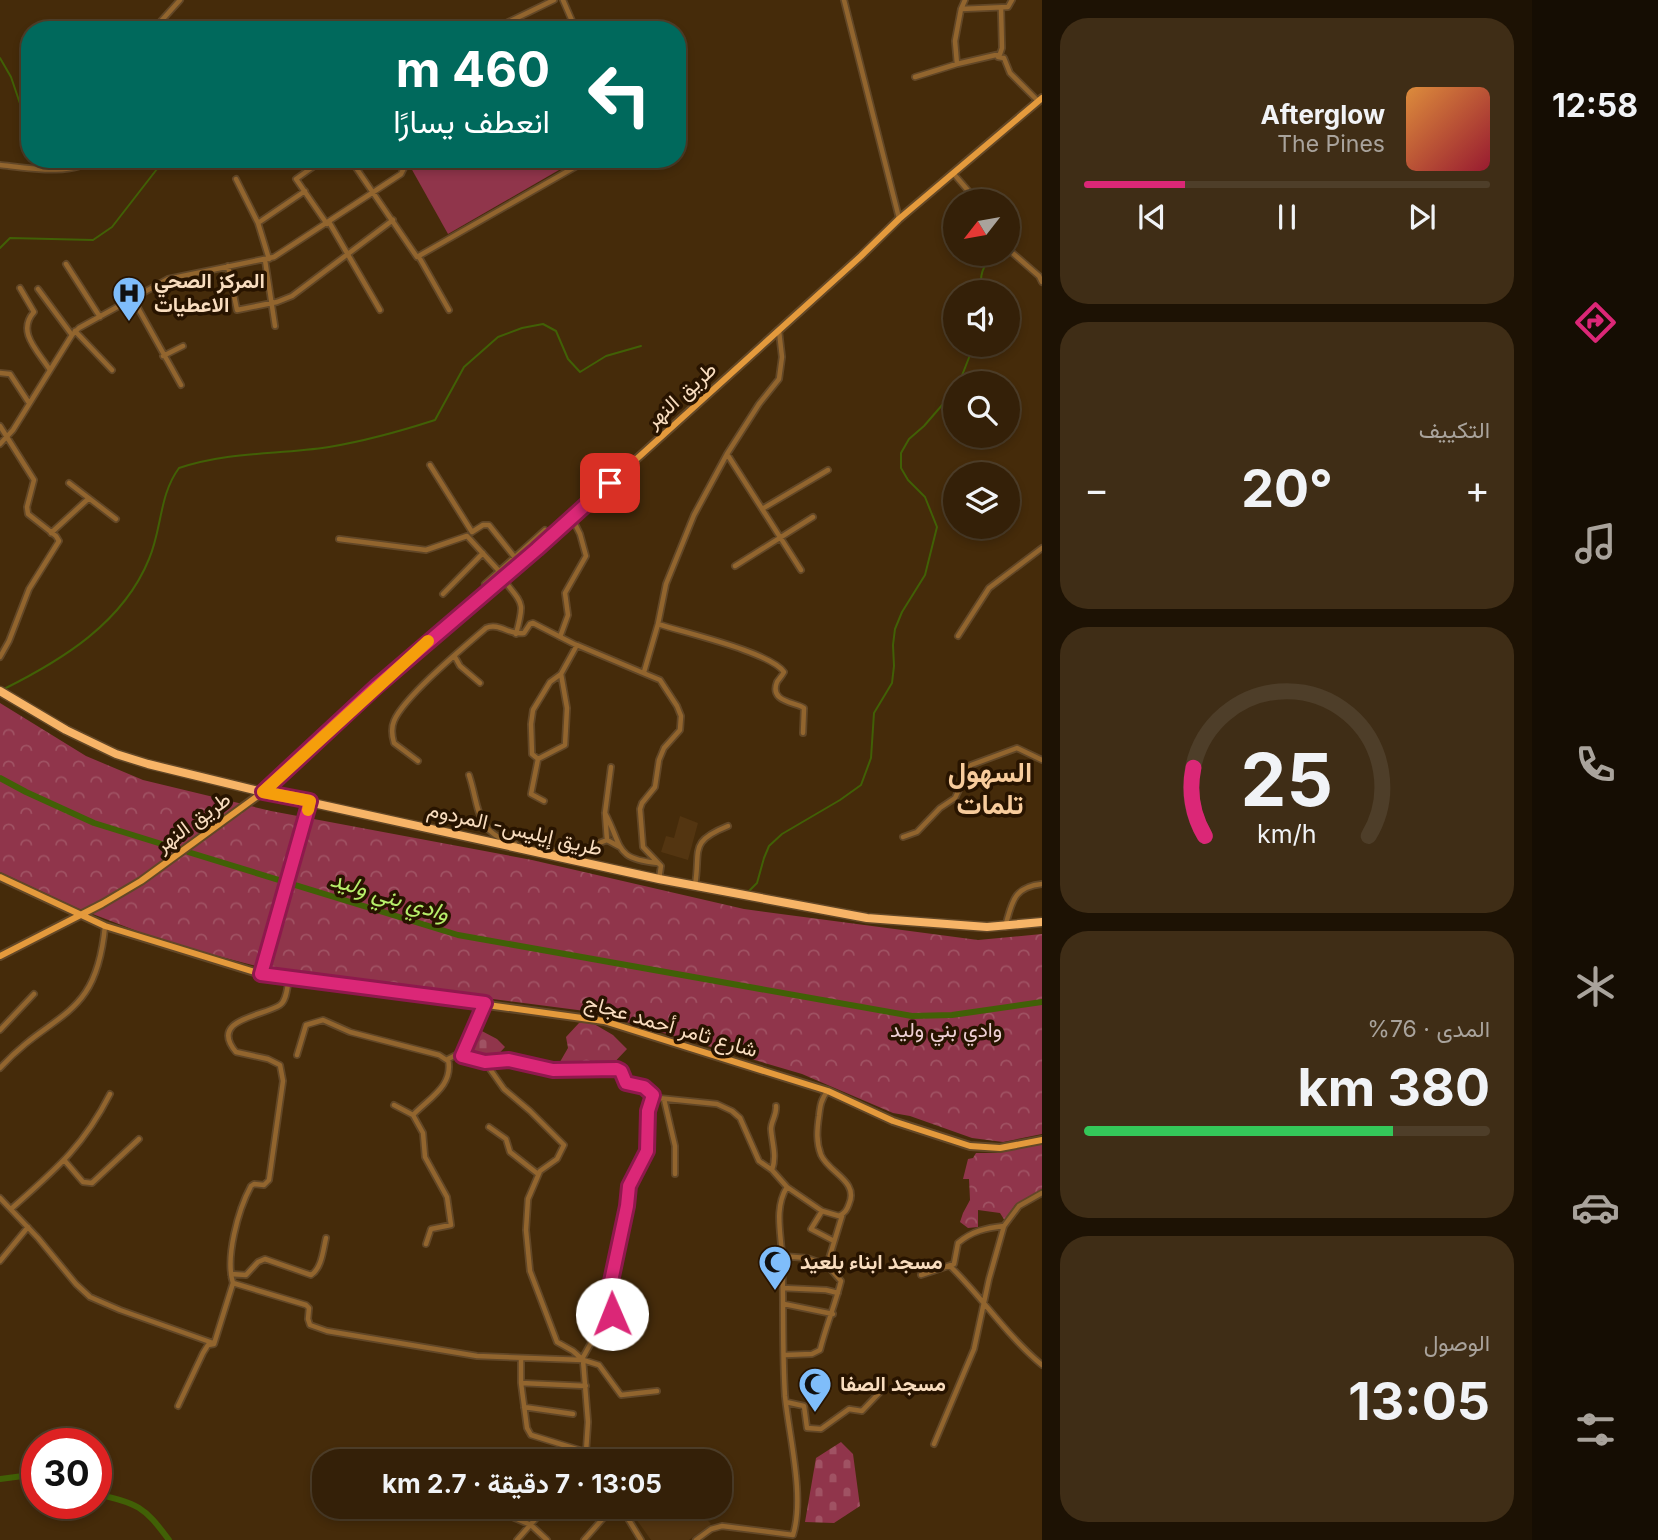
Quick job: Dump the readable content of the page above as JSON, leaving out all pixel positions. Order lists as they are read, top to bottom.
{
  "streets": {
    "highway": ["طريق إيليس- المردوم"],
    "main road": ["طريق النهر", "شارع ثامر أحمد عجاج"]
  },
  "crossings": [
    ["طريق النهر", "طريق إيليس- المردوم"],
    ["طريق النهر", "شارع ثامر أحمد عجاج"]
  ],
  "districts": ["السهول تلمات"],
  "water": ["وادي بني وليد"],
  "parks": ["وادي بني وليد"],
  "places": {
    "hospital": ["المركز الصحي الاعطيات"],
    "mosque": ["مسجد ابناء بلعيد", "مسجد الصفا"]
  },
  "north": "bottom left",
  "page": {
    "tabs": "12:58",
    "turn": ["460 m", "انعطف يسارًا"],
    "song": ["Afterglow", "The Pines"],
    "tile": [
      "التكييف",
      ["المدى · 76%", "380 km"],
      ["الوصول", "13:05"]
    ],
    "heat": ["−", "20°", "+"],
    "limit": "30",
    "trip": "13:05 · 7 دقيقة · 2.7 km",
    "gauge": ["25", "km/h"]
  }
}
